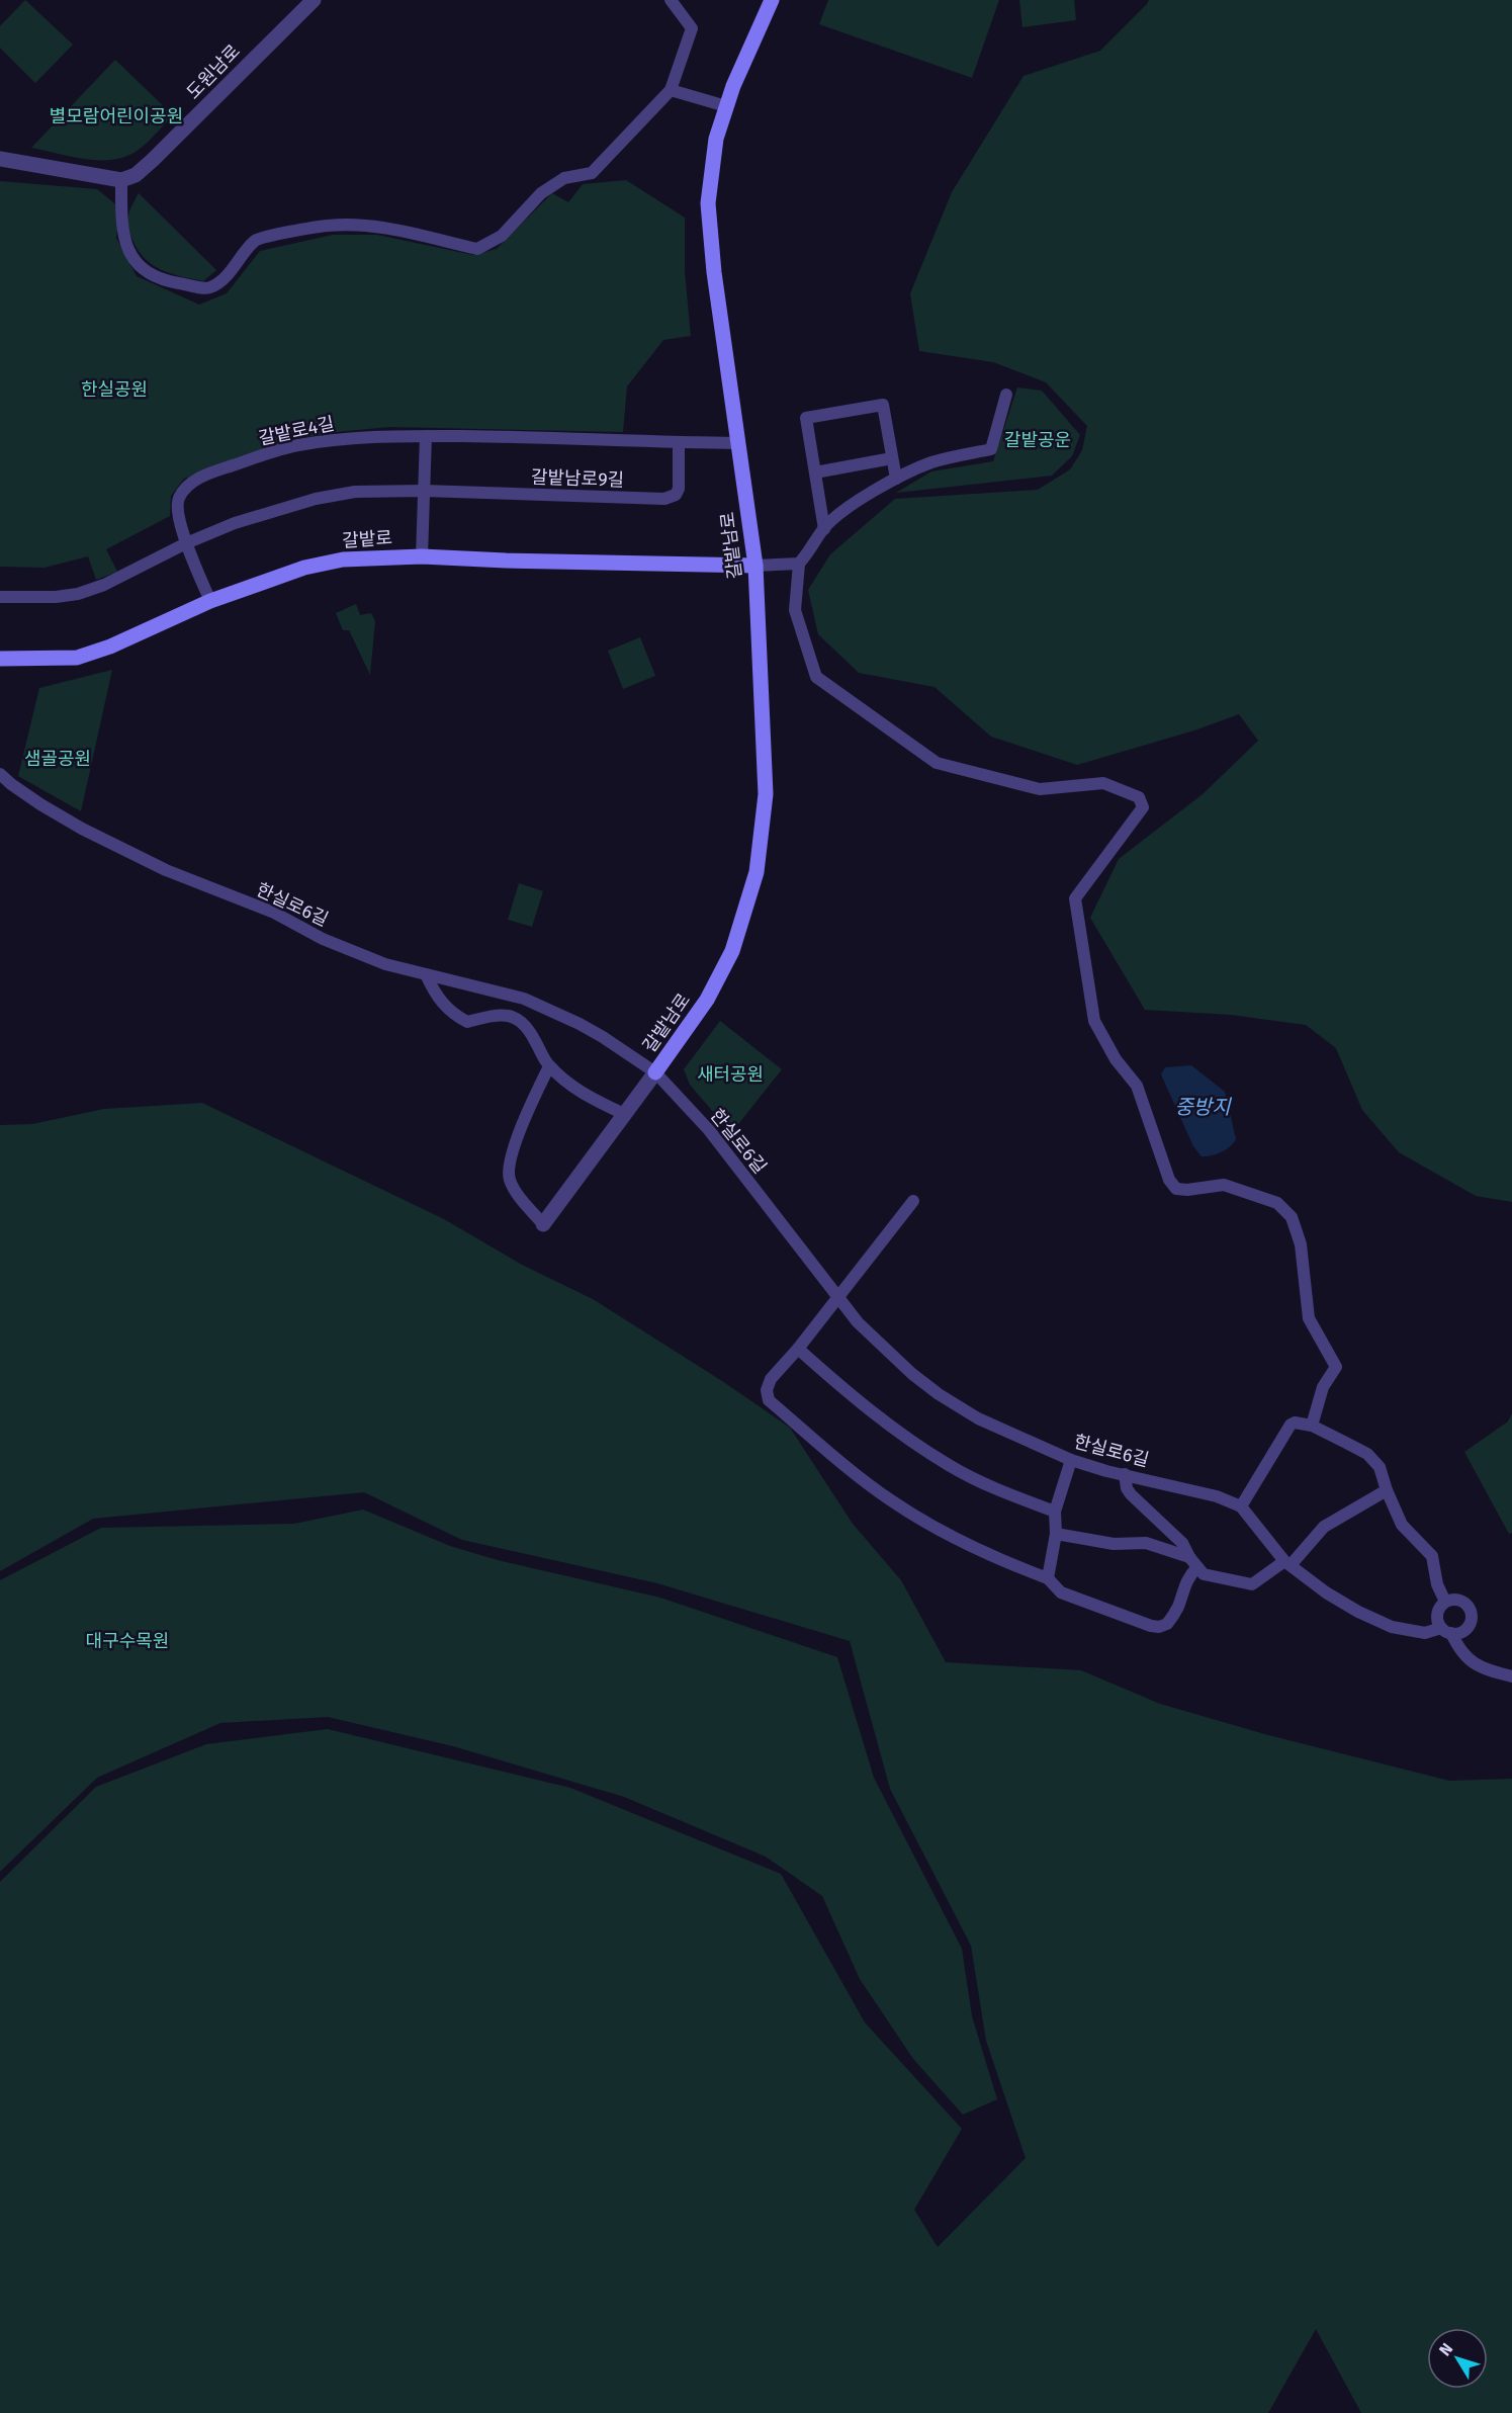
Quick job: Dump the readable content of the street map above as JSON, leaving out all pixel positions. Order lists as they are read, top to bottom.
{
  "streets": {
    "main road": ["갈밭로", "갈밭남로"],
    "street": [
      "도원남로",
      "갈밭로4길",
      "갈밭남로9길",
      "한실로6길"
    ]
  },
  "crossings": [
    ["갈밭로4길", "갈밭로"],
    ["갈밭로", "갈밭남로"],
    ["갈밭남로", "한실로6길"]
  ],
  "water": ["중방지"],
  "parks": [
    "별모람어린이공원",
    "한실공원",
    "갈밭공운",
    "샘골공원",
    "새터공원",
    "대구수목원"
  ],
  "north": "top left"
}
